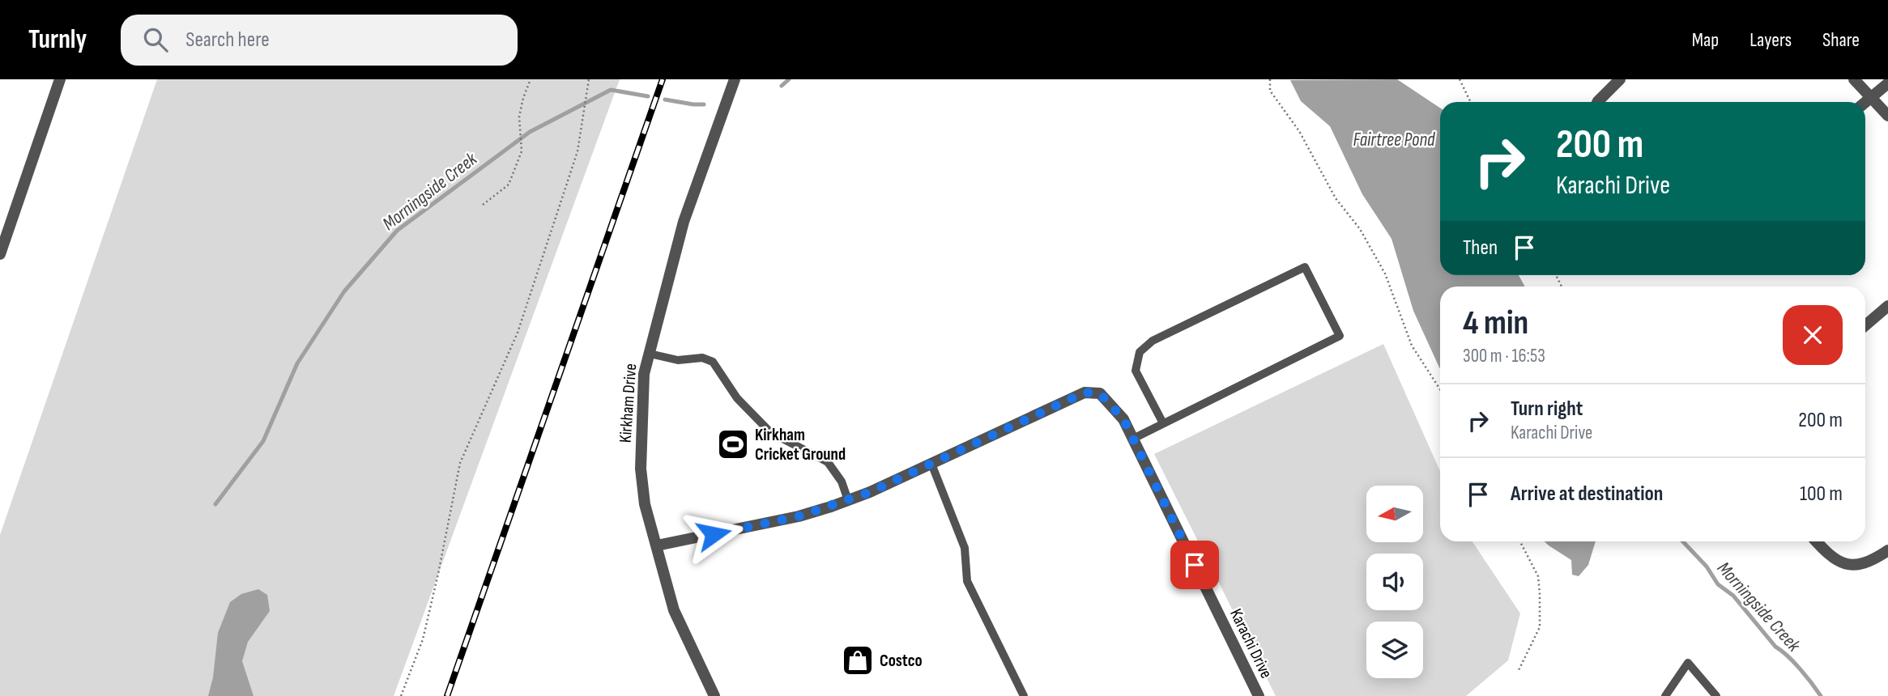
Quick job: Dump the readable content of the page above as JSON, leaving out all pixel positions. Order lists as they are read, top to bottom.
{
  "streets": {
    "street": ["Kirkham Drive", "Karachi Drive"]
  },
  "crossings": [
    ["Kirkham Drive", "Karachi Drive"]
  ],
  "water": ["Fairtree Pond", "Morningside Creek"],
  "places": {
    "sports": ["Kirkham Cricket Ground"],
    "shop": ["Costco"]
  },
  "north": "left",
  "page": {
    "header": "Turnly",
    "search": "Search here",
    "nav": ["Map", "Layers", "Share"],
    "turn": ["200 m", "Karachi Drive"],
    "then": "Then",
    "heading": ["4 min", "300 m · 16:53"],
    "list": [
      {
        "name": "Turn right",
        "note": "Karachi Drive",
        "value": "200 m"
      },
      {
        "name": "Arrive at destination",
        "value": "100 m"
      }
    ]
  }
}
